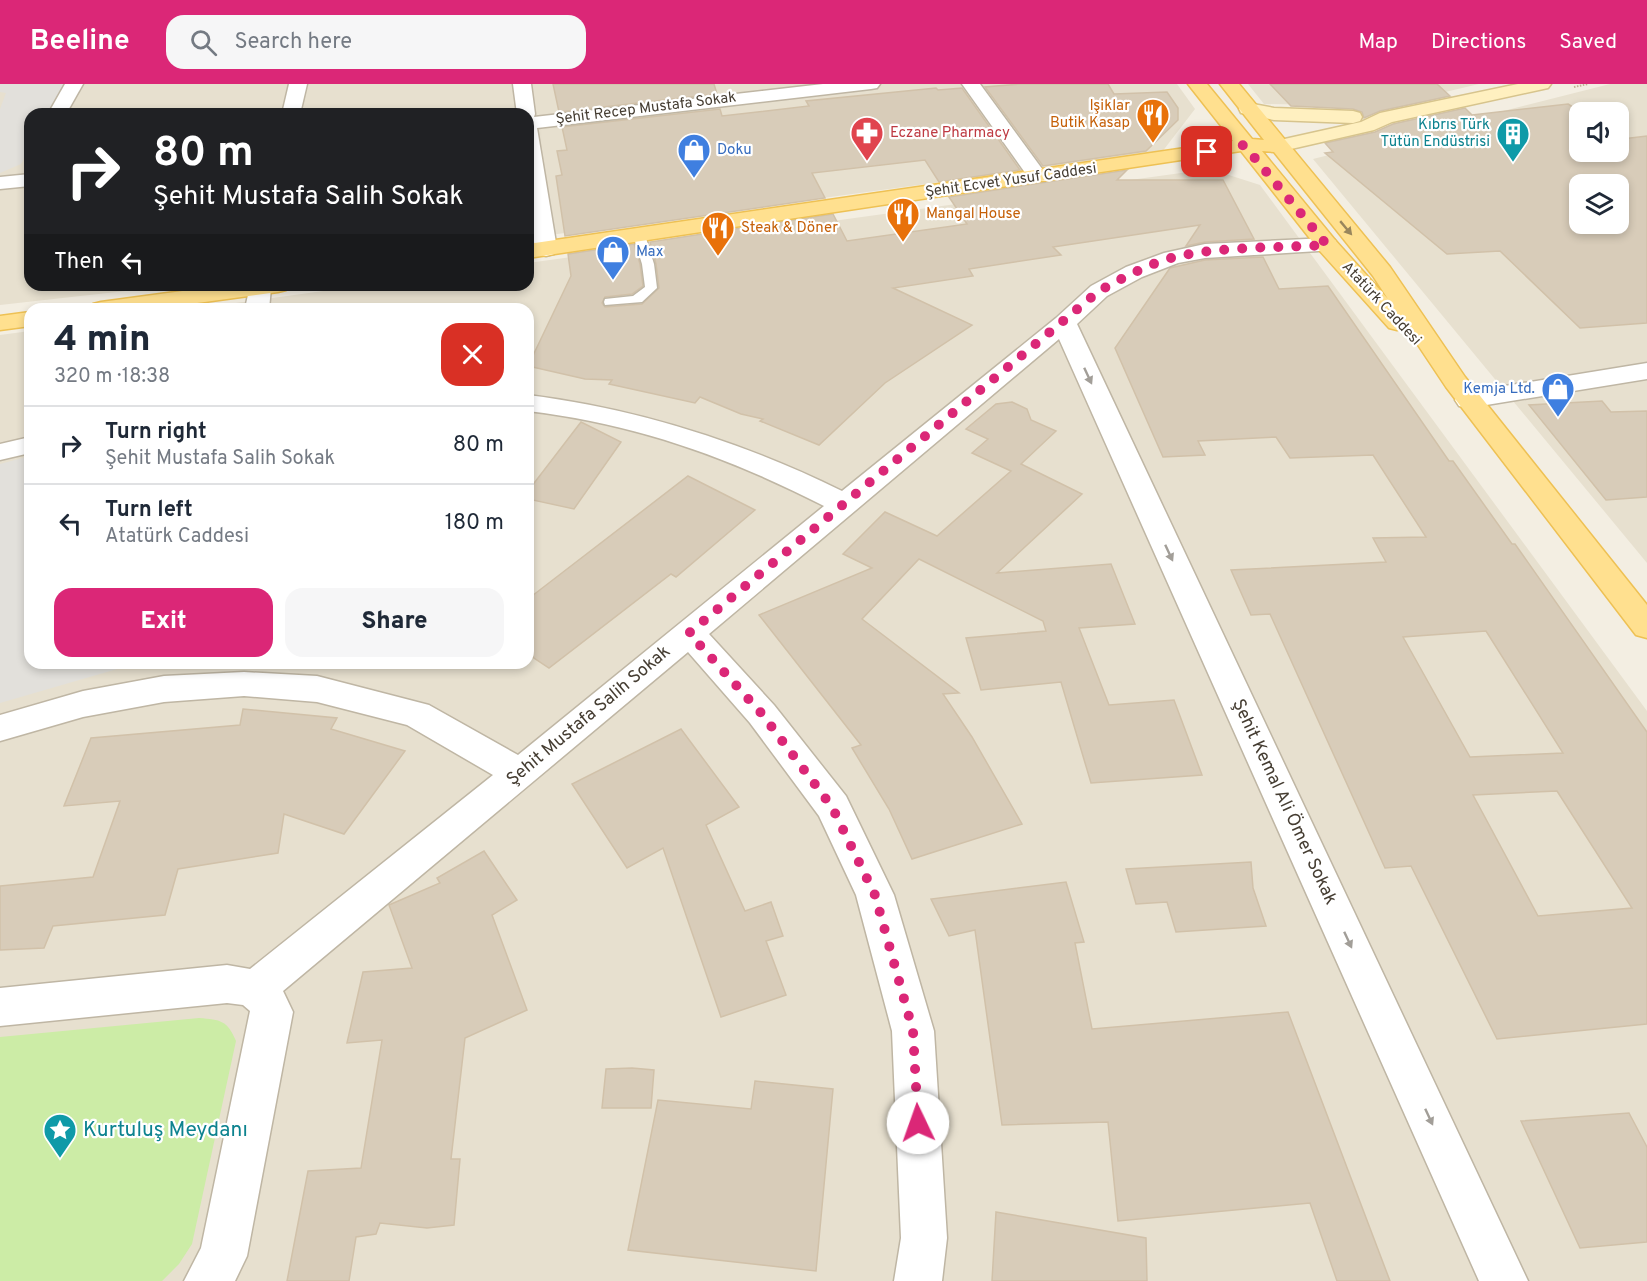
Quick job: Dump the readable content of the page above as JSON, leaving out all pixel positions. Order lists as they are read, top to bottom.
{
  "streets": {
    "main road": ["Şehit Ecvet Yusuf Caddesi", "Atatürk Caddesi"],
    "street": ["Şehit Recep Mustafa Sokak", "Şehit Mustafa Salih Sokak", "Şehit Kemal Ali Ömer Sokak"]
  },
  "crossings": [
    ["Şehit Ecvet Yusuf Caddesi", "Atatürk Caddesi"],
    ["Atatürk Caddesi", "Şehit Mustafa Salih Sokak"],
    ["Şehit Mustafa Salih Sokak", "Şehit Kemal Ali Ömer Sokak"]
  ],
  "one_way": ["Şehit Kemal Ali Ömer Sokak"],
  "places": {
    "restaurant": ["Işiklar Butik Kasap", "Mangal House", "Steak & Döner"],
    "pharmacy": ["Eczane Pharmacy"],
    "building": ["Kıbrıs Türk Tütün Endüstrisi"],
    "shop": ["Doku", "Max", "Kemja Ltd."],
    "place": ["Kurtuluş Meydanı"]
  },
  "page": {
    "header": "Beeline",
    "search": "Search here",
    "nav": ["Map", "Directions", "Saved"],
    "turn": ["80 m", "Şehit Mustafa Salih Sokak"],
    "then": "Then",
    "heading": ["4 min", "320 m · 18:38"],
    "list": [
      {
        "name": "Turn right",
        "note": "Şehit Mustafa Salih Sokak",
        "value": "80 m"
      },
      {
        "name": "Turn left",
        "note": "Atatürk Caddesi",
        "value": "180 m"
      }
    ],
    "buttons": ["Exit", "Share"]
  }
}
